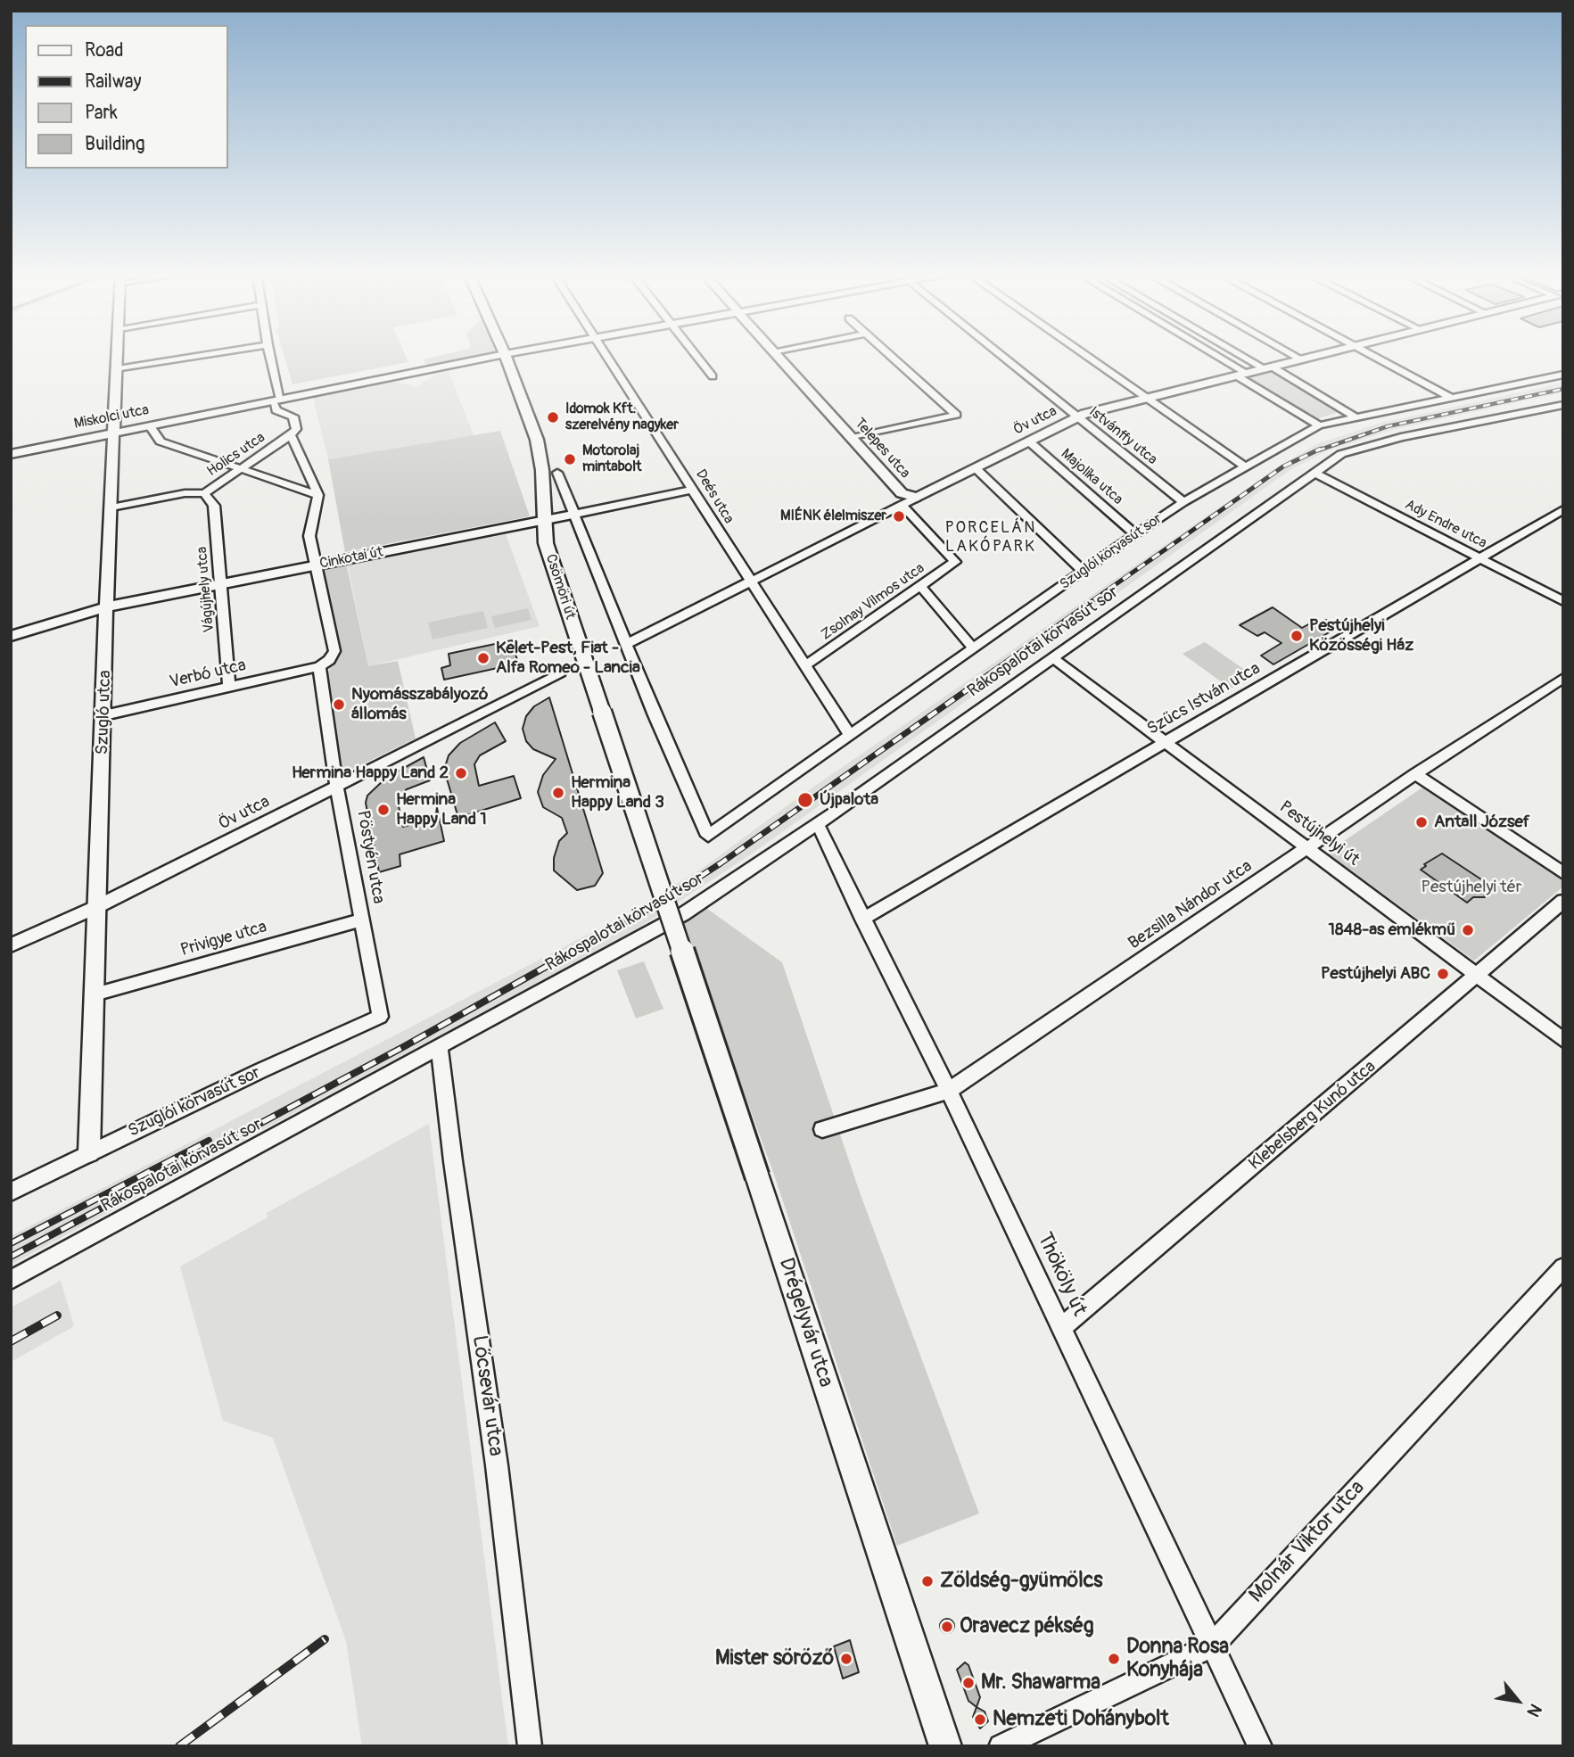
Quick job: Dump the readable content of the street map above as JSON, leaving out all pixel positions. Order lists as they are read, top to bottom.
{
  "streets": {
    "main road": ["Csömöri út", "Drégelyvár utca"],
    "street": [
      "Miskolci utca",
      "Öv utca",
      "Istvánffy utca",
      "Telepes utca",
      "Holics utca",
      "Majolika utca",
      "Deés utca",
      "Ady Endre utca",
      "Szuglói körvasút sor",
      "Cinkotai út",
      "Vágújhely utca",
      "Zsolnay Vilmos utca",
      "Rákospalotai körvasút sor",
      "Verbó utca",
      "Szűcs István utca",
      "Szugló utca",
      "Pestújhelyi út",
      "Pöstyén utca",
      "Bezsilla Nándor utca",
      "Privigye utca",
      "Klebelsberg Kunó utca",
      "Thököly út",
      "Lőcsevár utca",
      "Molnár Viktor utca"
    ]
  },
  "crossings": [
    ["Miskolci utca", "Holics utca"],
    ["Miskolci utca", "Szugló utca"],
    ["Öv utca", "Istvánffy utca"],
    ["Öv utca", "Telepes utca"],
    ["Öv utca", "Majolika utca"],
    ["Öv utca", "Deés utca"],
    ["Öv utca", "Szuglói körvasút sor"],
    ["Öv utca", "Zsolnay Vilmos utca"],
    ["Öv utca", "Szugló utca"],
    ["Öv utca", "Pöstyén utca"],
    ["Istvánffy utca", "Szuglói körvasút sor"],
    ["Holics utca", "Vágújhely utca"],
    ["Holics utca", "Szugló utca"],
    ["Majolika utca", "Szuglói körvasút sor"],
    ["Deés utca", "Szuglói körvasút sor"],
    ["Deés utca", "Cinkotai út"],
    ["Deés utca", "Zsolnay Vilmos utca"],
    ["Ady Endre utca", "Rákospalotai körvasút sor"],
    ["Ady Endre utca", "Szűcs István utca"],
    ["Szuglói körvasút sor", "Szugló utca"],
    ["Szuglói körvasút sor", "Pöstyén utca"],
    ["Cinkotai út", "Csömöri út"],
    ["Cinkotai út", "Vágújhely utca"],
    ["Cinkotai út", "Szugló utca"],
    ["Csömöri út", "Drégelyvár utca"],
    ["Vágújhely utca", "Verbó utca"],
    ["Rákospalotai körvasút sor", "Pestújhelyi út"],
    ["Rákospalotai körvasút sor", "Thököly út"],
    ["Rákospalotai körvasút sor", "Lőcsevár utca"],
    ["Verbó utca", "Szugló utca"],
    ["Verbó utca", "Pöstyén utca"],
    ["Szűcs István utca", "Pestújhelyi út"],
    ["Szűcs István utca", "Thököly út"],
    ["Szugló utca", "Privigye utca"],
    ["Pestújhelyi út", "Bezsilla Nándor utca"],
    ["Pestújhelyi út", "Klebelsberg Kunó utca"],
    ["Pöstyén utca", "Privigye utca"],
    ["Bezsilla Nándor utca", "Thököly út"],
    ["Klebelsberg Kunó utca", "Thököly út"],
    ["Thököly út", "Molnár Viktor utca"]
  ],
  "districts": ["PORCELÁN LAKÓPARK"],
  "parks": ["Pestújhelyi tér"],
  "places": [
    "Idomok Kft. szerelvény nagyker",
    "Motorolaj mintabolt",
    "MIÉNK élelmiszer",
    "Pestújhelyi Közösségi Ház",
    "Kelet-Pest, Fiat - Alfa Romeo - Lancia",
    "Nyomásszabályozó állomás",
    "Hermina Happy Land 2",
    "Hermina Happy Land 3",
    "Újpalota",
    "Hermina Happy Land 1",
    "Antall József",
    "1848-as emlékmű",
    "Pestújhelyi ABC",
    "Zöldség-gyümölcs",
    "Oravecz pékség",
    "Mister söröző",
    "Donna Rosa Konyhája",
    "Mr. Shawarma",
    "Nemzeti Dohánybolt"
  ],
  "legend": [
    "Road",
    "Railway",
    "Park",
    "Building"
  ],
  "north": "bottom right"
}
